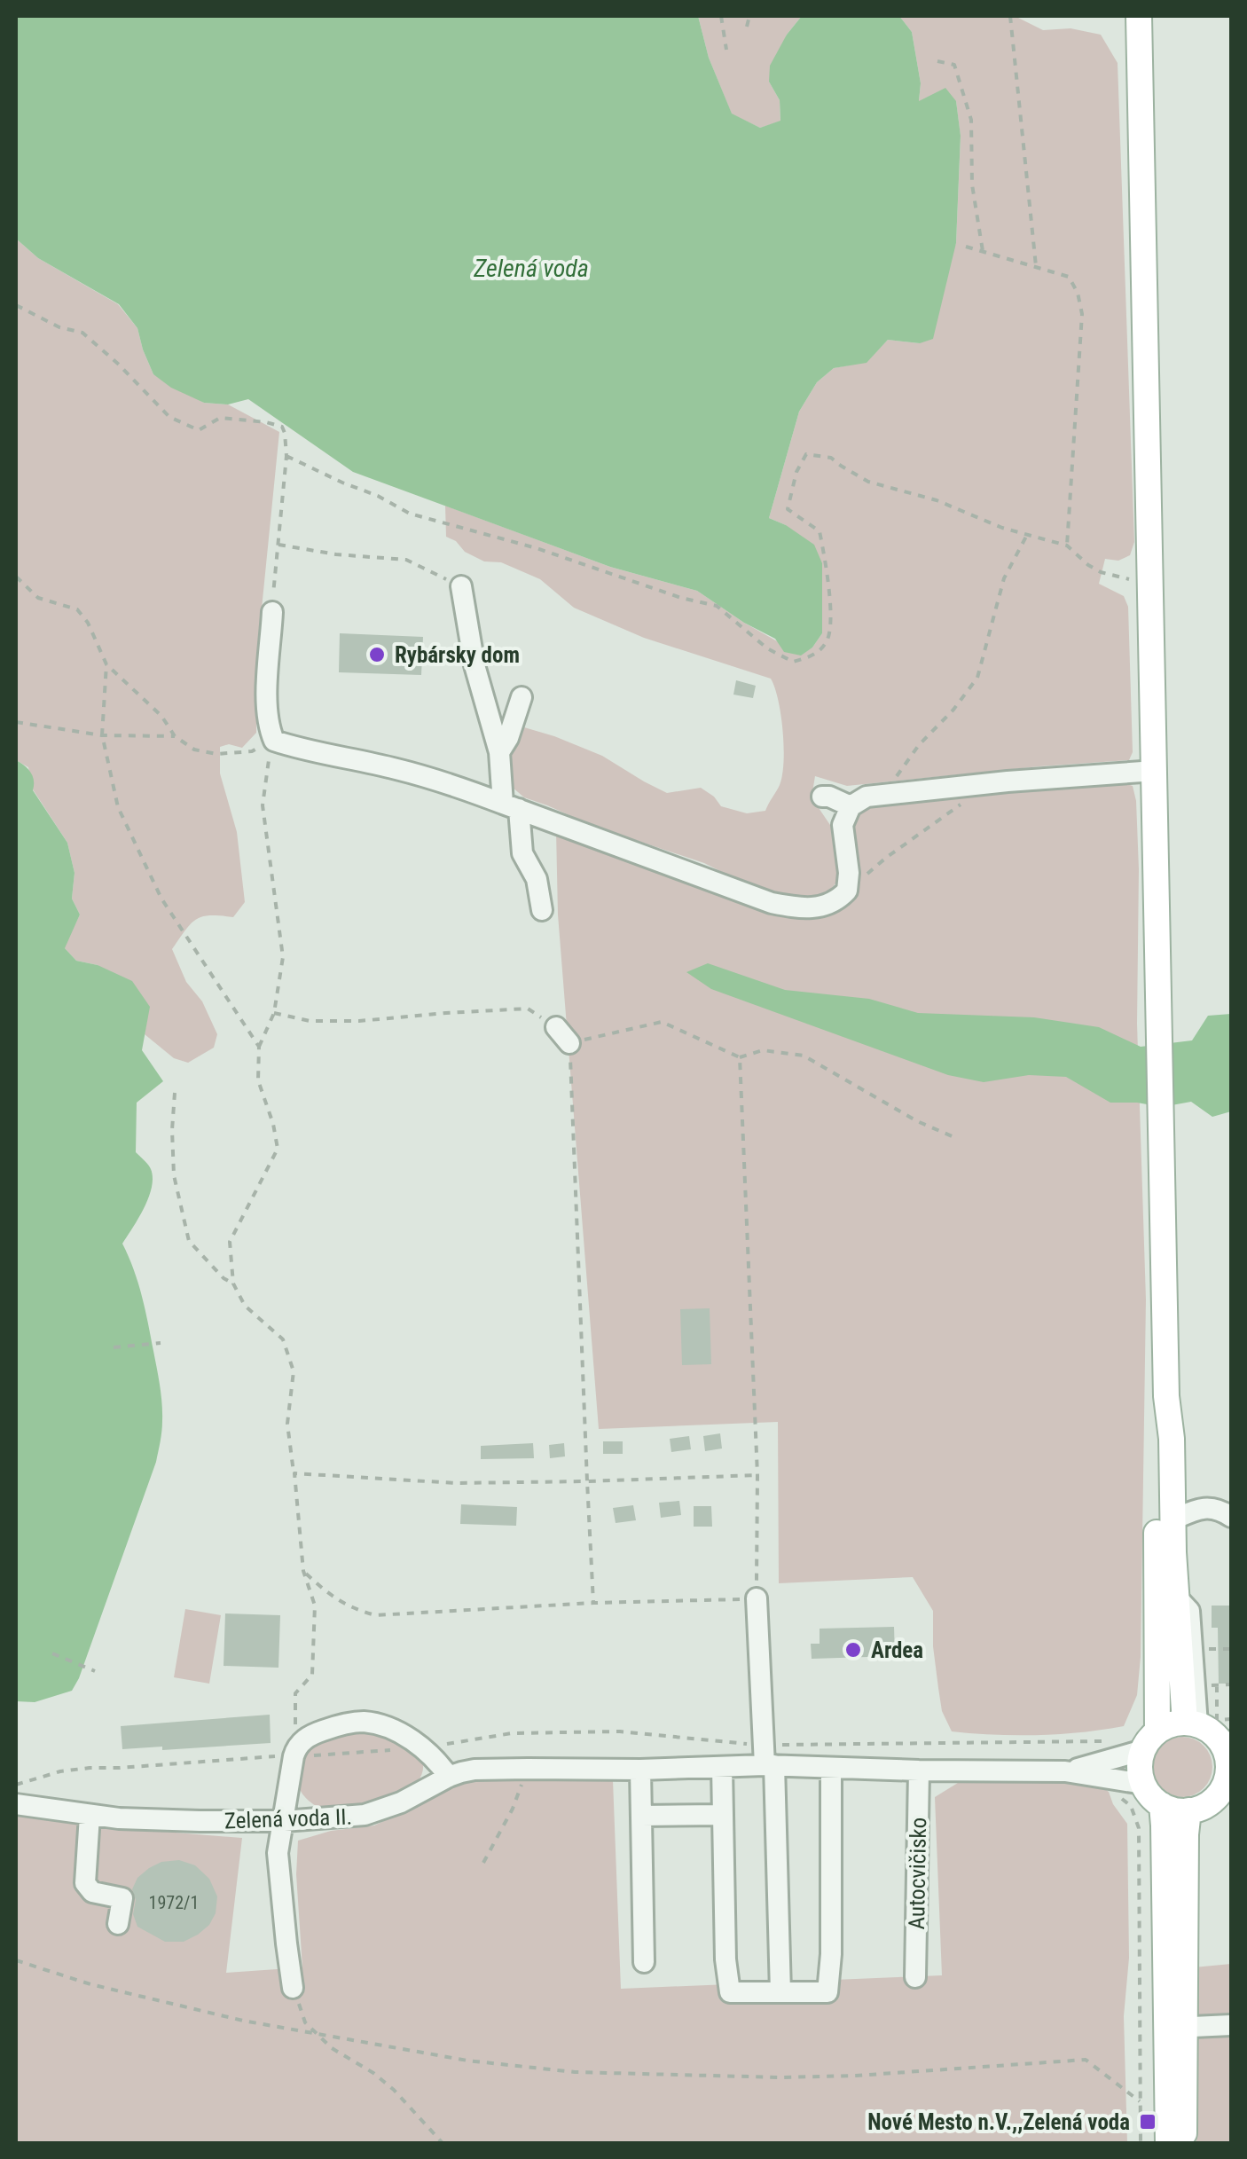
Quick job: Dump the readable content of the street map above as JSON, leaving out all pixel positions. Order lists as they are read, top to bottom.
{
  "streets": {
    "lane": ["Zelená voda II.", "Autocvičisko"]
  },
  "crossings": [
    ["Zelená voda II.", "Autocvičisko"]
  ],
  "water": ["Zelená voda"],
  "places": {
    "other": ["Rybársky dom", "Ardea"],
    "transit": ["Nové Mesto n.V.,,Zelená voda"]
  },
  "house_numbers": ["1972/1"]
}
